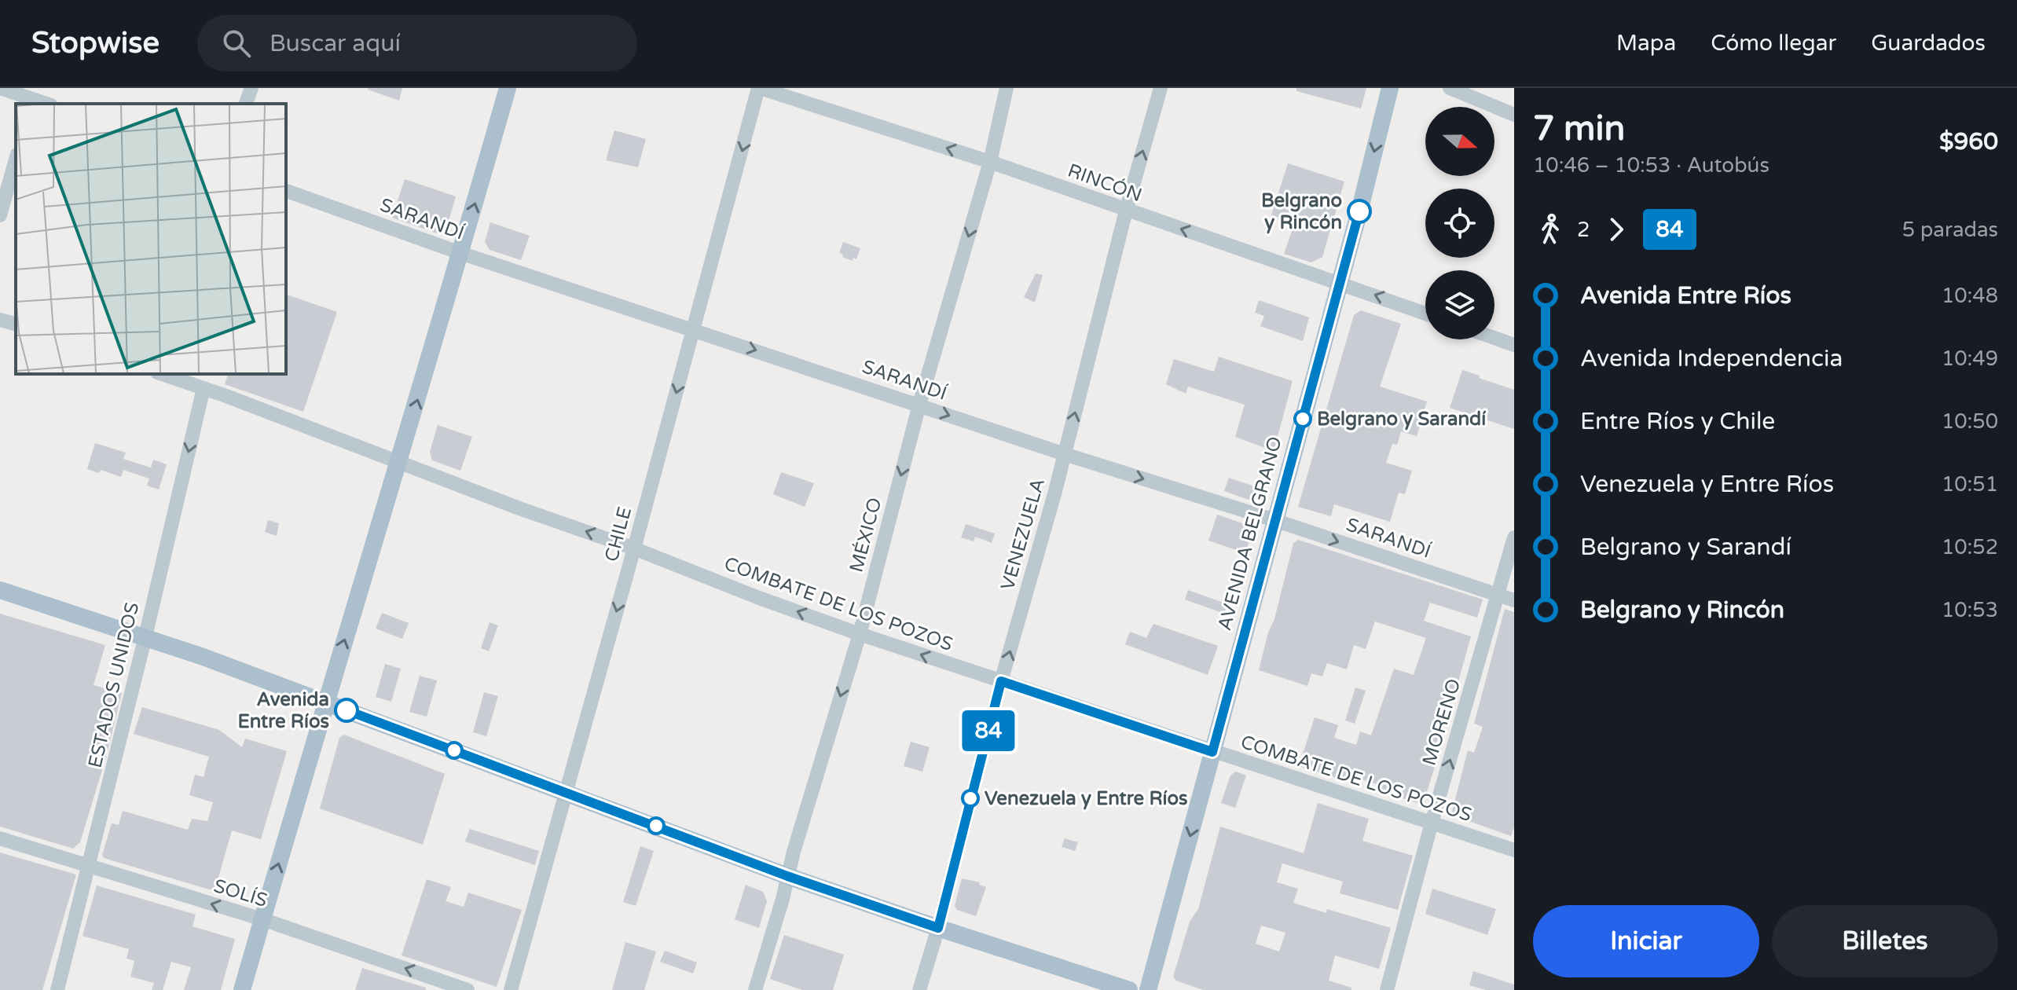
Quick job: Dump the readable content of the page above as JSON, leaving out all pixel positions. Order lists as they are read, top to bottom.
{
  "streets": {
    "main road": ["AVENIDA BELGRANO"],
    "street": [
      "RINCÓN",
      "SARANDÍ",
      "CHILE",
      "VENEZUELA",
      "MÉXICO",
      "COMBATE DE LOS POZOS",
      "ESTADOS UNIDOS",
      "MORENO",
      "SOLÍS"
    ]
  },
  "crossings": [
    ["RINCÓN", "AVENIDA BELGRANO"],
    ["RINCÓN", "CHILE"],
    ["RINCÓN", "VENEZUELA"],
    ["RINCÓN", "MÉXICO"],
    ["SARANDÍ", "AVENIDA BELGRANO"],
    ["SARANDÍ", "CHILE"],
    ["SARANDÍ", "VENEZUELA"],
    ["SARANDÍ", "MÉXICO"],
    ["SARANDÍ", "MORENO"],
    ["AVENIDA BELGRANO", "COMBATE DE LOS POZOS"],
    ["CHILE", "COMBATE DE LOS POZOS"],
    ["VENEZUELA", "COMBATE DE LOS POZOS"],
    ["MÉXICO", "COMBATE DE LOS POZOS"],
    ["COMBATE DE LOS POZOS", "ESTADOS UNIDOS"],
    ["COMBATE DE LOS POZOS", "MORENO"],
    ["ESTADOS UNIDOS", "SOLÍS"]
  ],
  "one_way": [
    "RINCÓN",
    "SARANDÍ",
    "AVENIDA BELGRANO",
    "CHILE",
    "VENEZUELA",
    "MÉXICO",
    "COMBATE DE LOS POZOS",
    "ESTADOS UNIDOS",
    "MORENO",
    "SOLÍS"
  ],
  "places": [
    "Belgrano y Rincón",
    "Belgrano y Sarandí",
    "Avenida Entre Ríos",
    "Venezuela y Entre Ríos"
  ],
  "lines": ["bus line 84"],
  "north": "right",
  "page": {
    "header": "Stopwise",
    "search": "Buscar aquí",
    "nav": ["Mapa", "Cómo llegar", "Guardados"],
    "on_map": "84",
    "heading": ["7 min", "10:46 – 10:53 · Autobús", "$960"],
    "legs": ["2", "84", "5 paradas"],
    "list": [
      {
        "name": "Avenida Entre Ríos",
        "value": "10:48"
      },
      {
        "name": "Avenida Independencia",
        "value": "10:49"
      },
      {
        "name": "Entre Ríos y Chile",
        "value": "10:50"
      },
      {
        "name": "Venezuela y Entre Ríos",
        "value": "10:51"
      },
      {
        "name": "Belgrano y Sarandí",
        "value": "10:52"
      },
      {
        "name": "Belgrano y Rincón",
        "value": "10:53"
      }
    ],
    "buttons": ["Iniciar", "Billetes"]
  }
}
